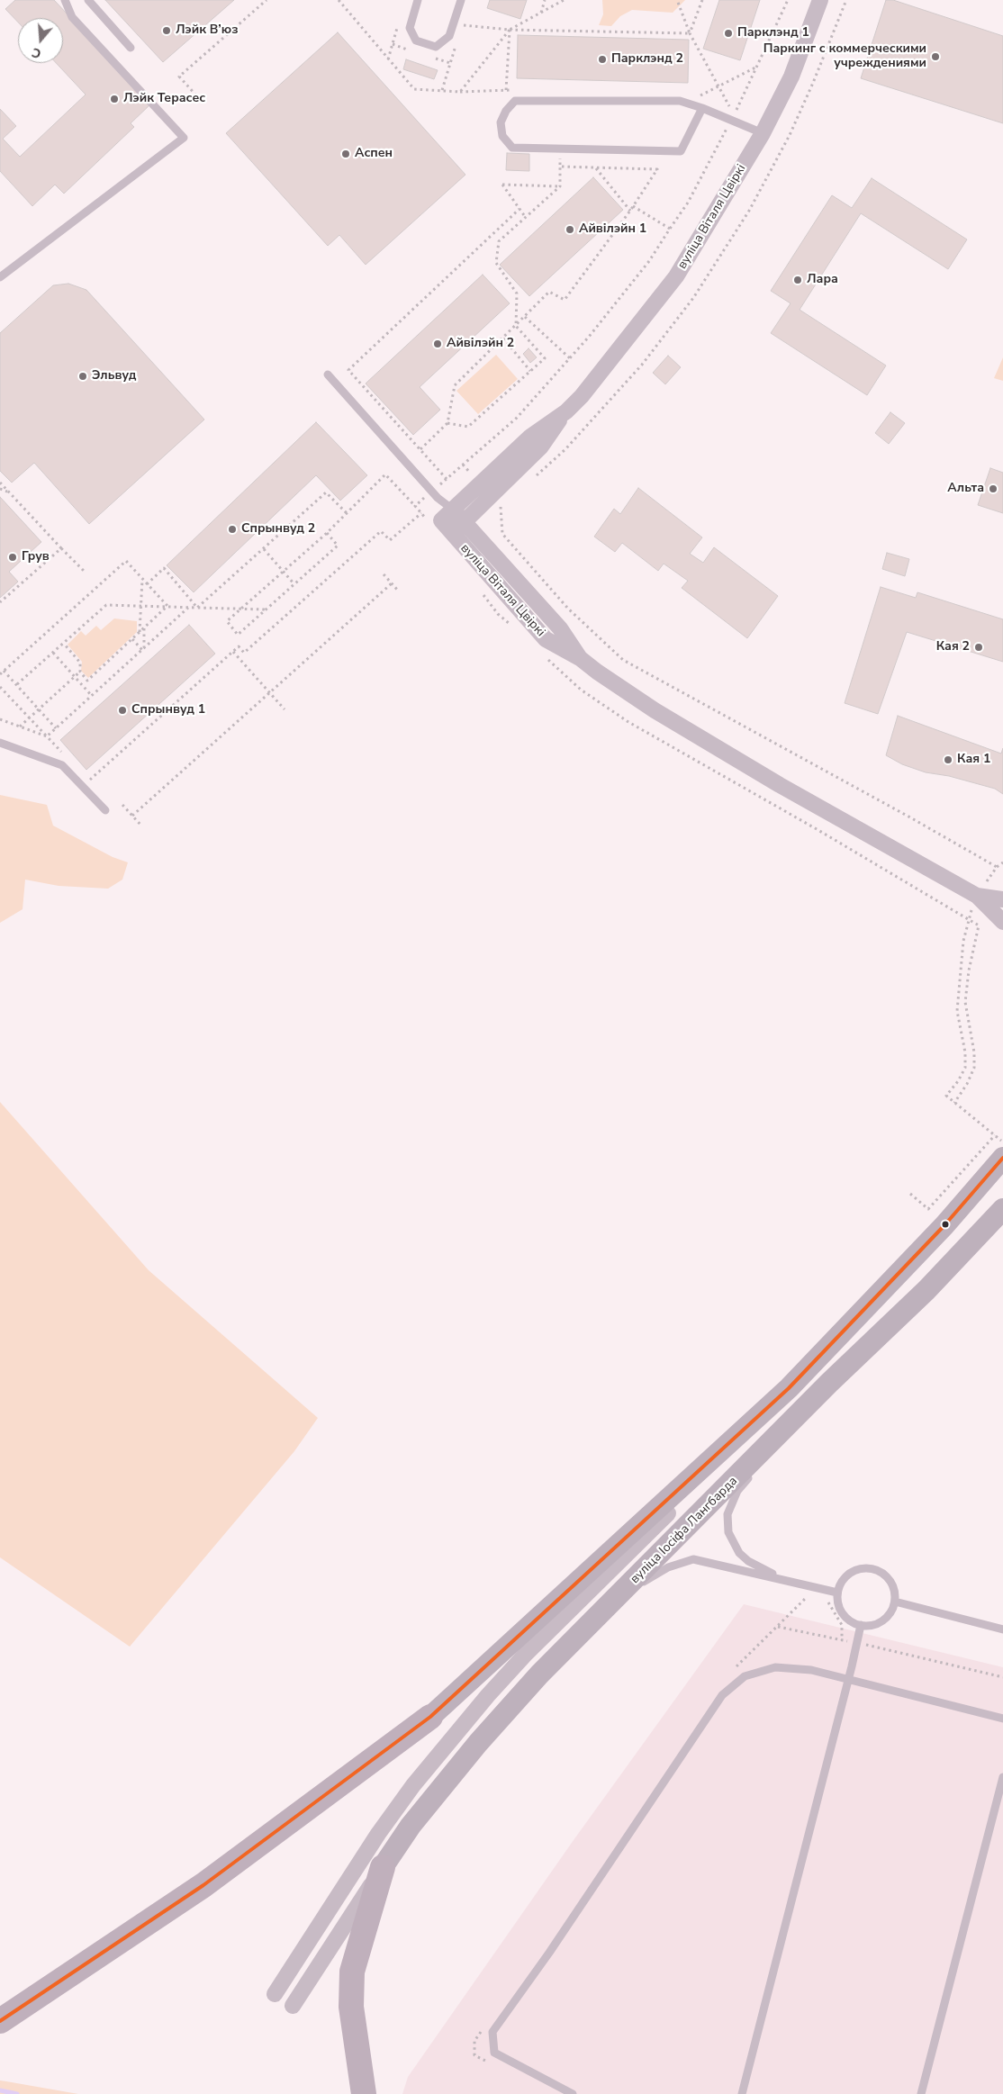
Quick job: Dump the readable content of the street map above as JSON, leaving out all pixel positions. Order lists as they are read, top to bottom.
{
  "streets": {
    "main road": ["вуліца Іосіфа Лангбарда"],
    "street": ["вуліца Віталя Цвіркі"]
  },
  "places": [
    "Лэйк В’юз",
    "Парклэнд 1",
    "Паркинг с коммерческими учреждениями",
    "Парклэнд 2",
    "Лэйк Терасес",
    "Аспен",
    "Айвілэйн 1",
    "Лара",
    "Айвілэйн 2",
    "Эльвуд",
    "Альта",
    "Спрынвуд 2",
    "Грув",
    "Кая 2",
    "Спрынвуд 1",
    "Кая 1"
  ],
  "north": "bottom"
}
